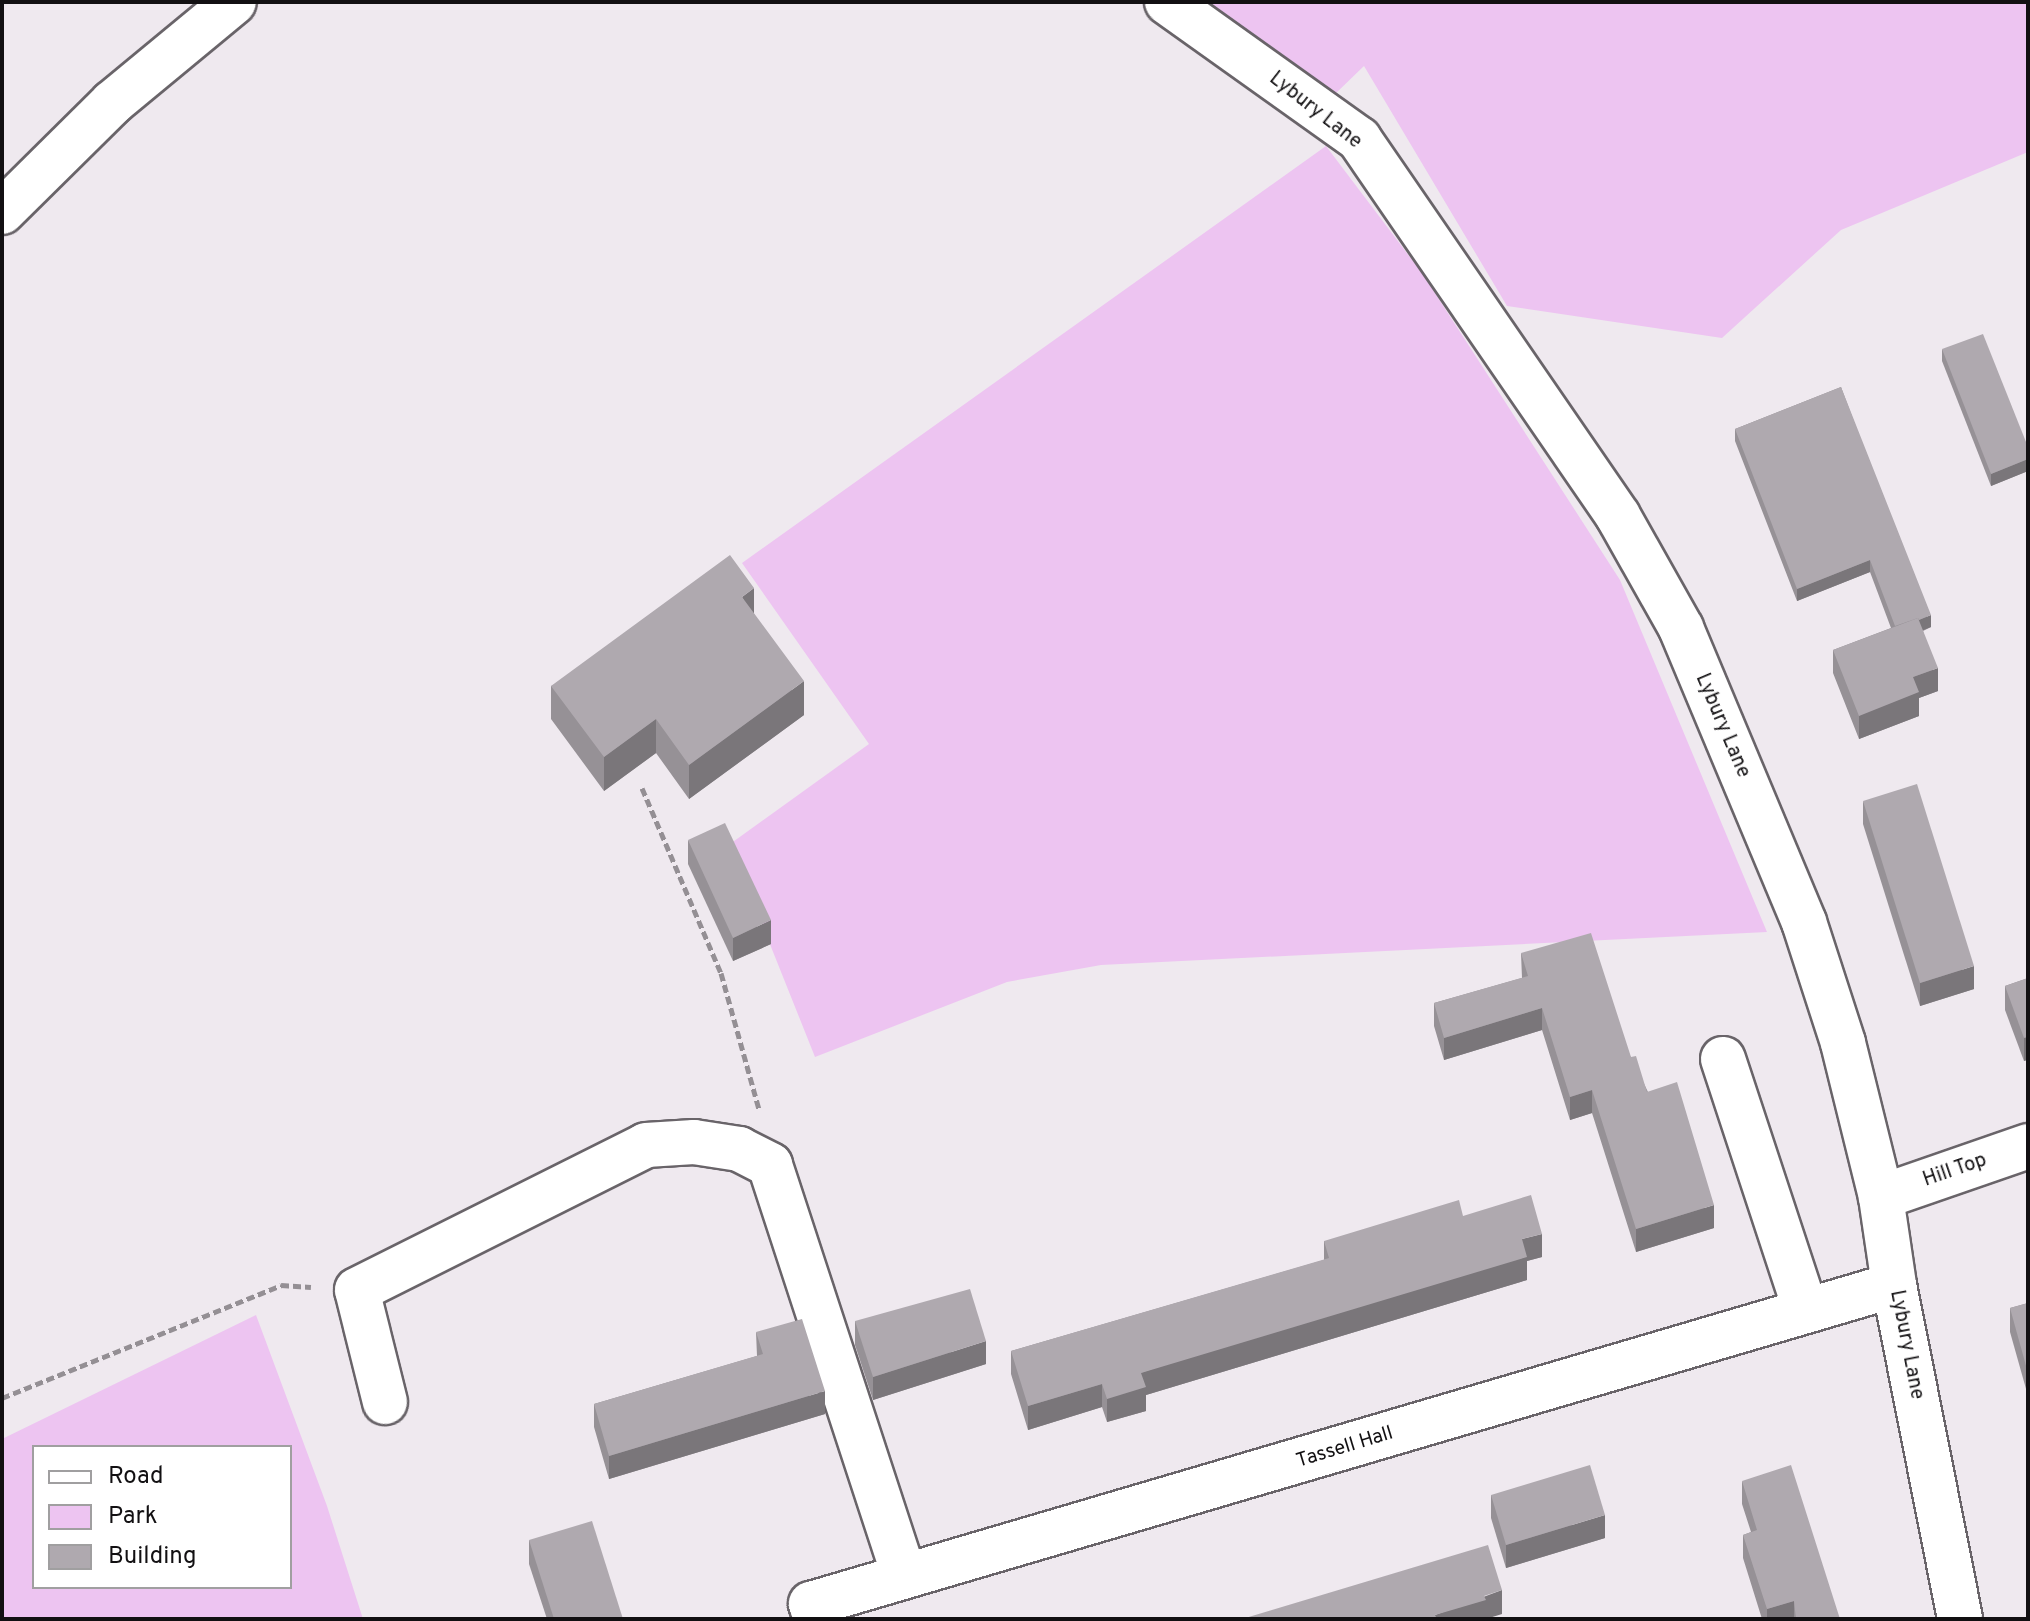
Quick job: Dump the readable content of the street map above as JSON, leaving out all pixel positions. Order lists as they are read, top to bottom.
{
  "streets": {
    "street": ["Lybury Lane", "Hill Top", "Tassell Hall"]
  },
  "crossings": [
    ["Lybury Lane", "Hill Top"],
    ["Lybury Lane", "Tassell Hall"]
  ],
  "legend": ["Road", "Park", "Building"]
}
